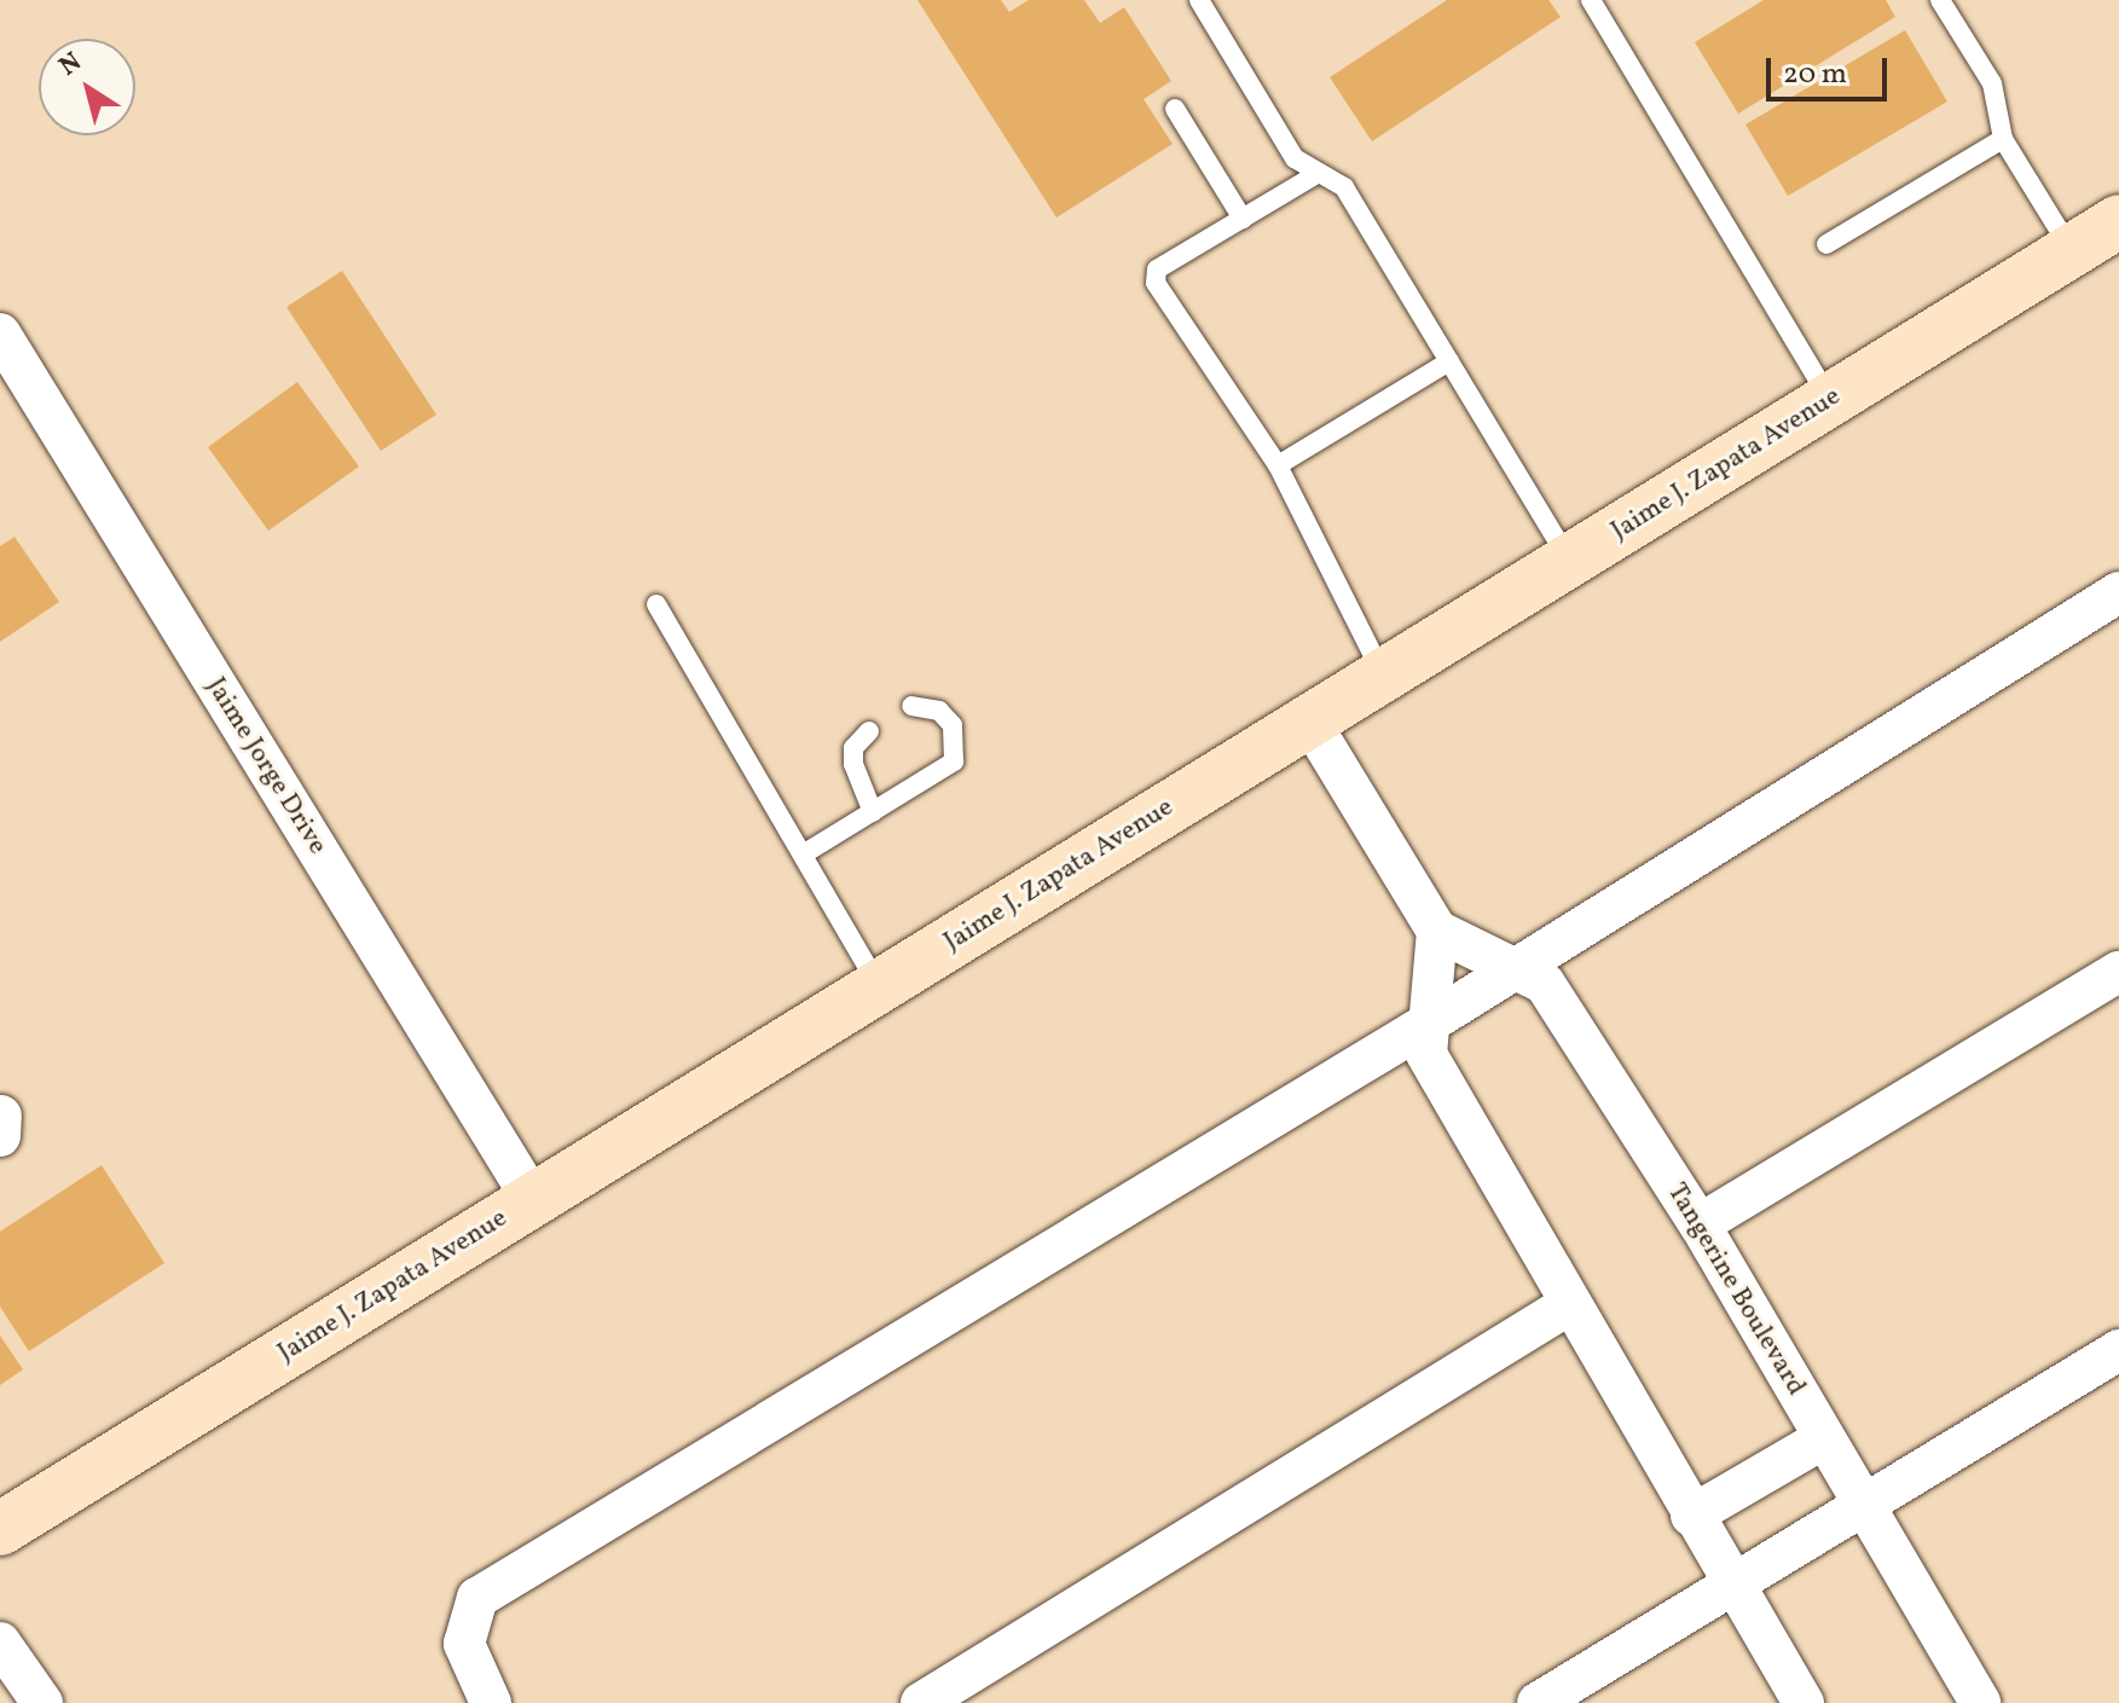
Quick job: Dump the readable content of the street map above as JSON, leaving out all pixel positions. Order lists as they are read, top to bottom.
{
  "streets": {
    "street": ["Jaime J. Zapata Avenue", "Jaime Jorge Drive", "Tangerine Boulevard"]
  },
  "crossings": [
    ["Jaime J. Zapata Avenue", "Jaime Jorge Drive"]
  ],
  "scale_bar": "20 m",
  "north": "top left"
}
